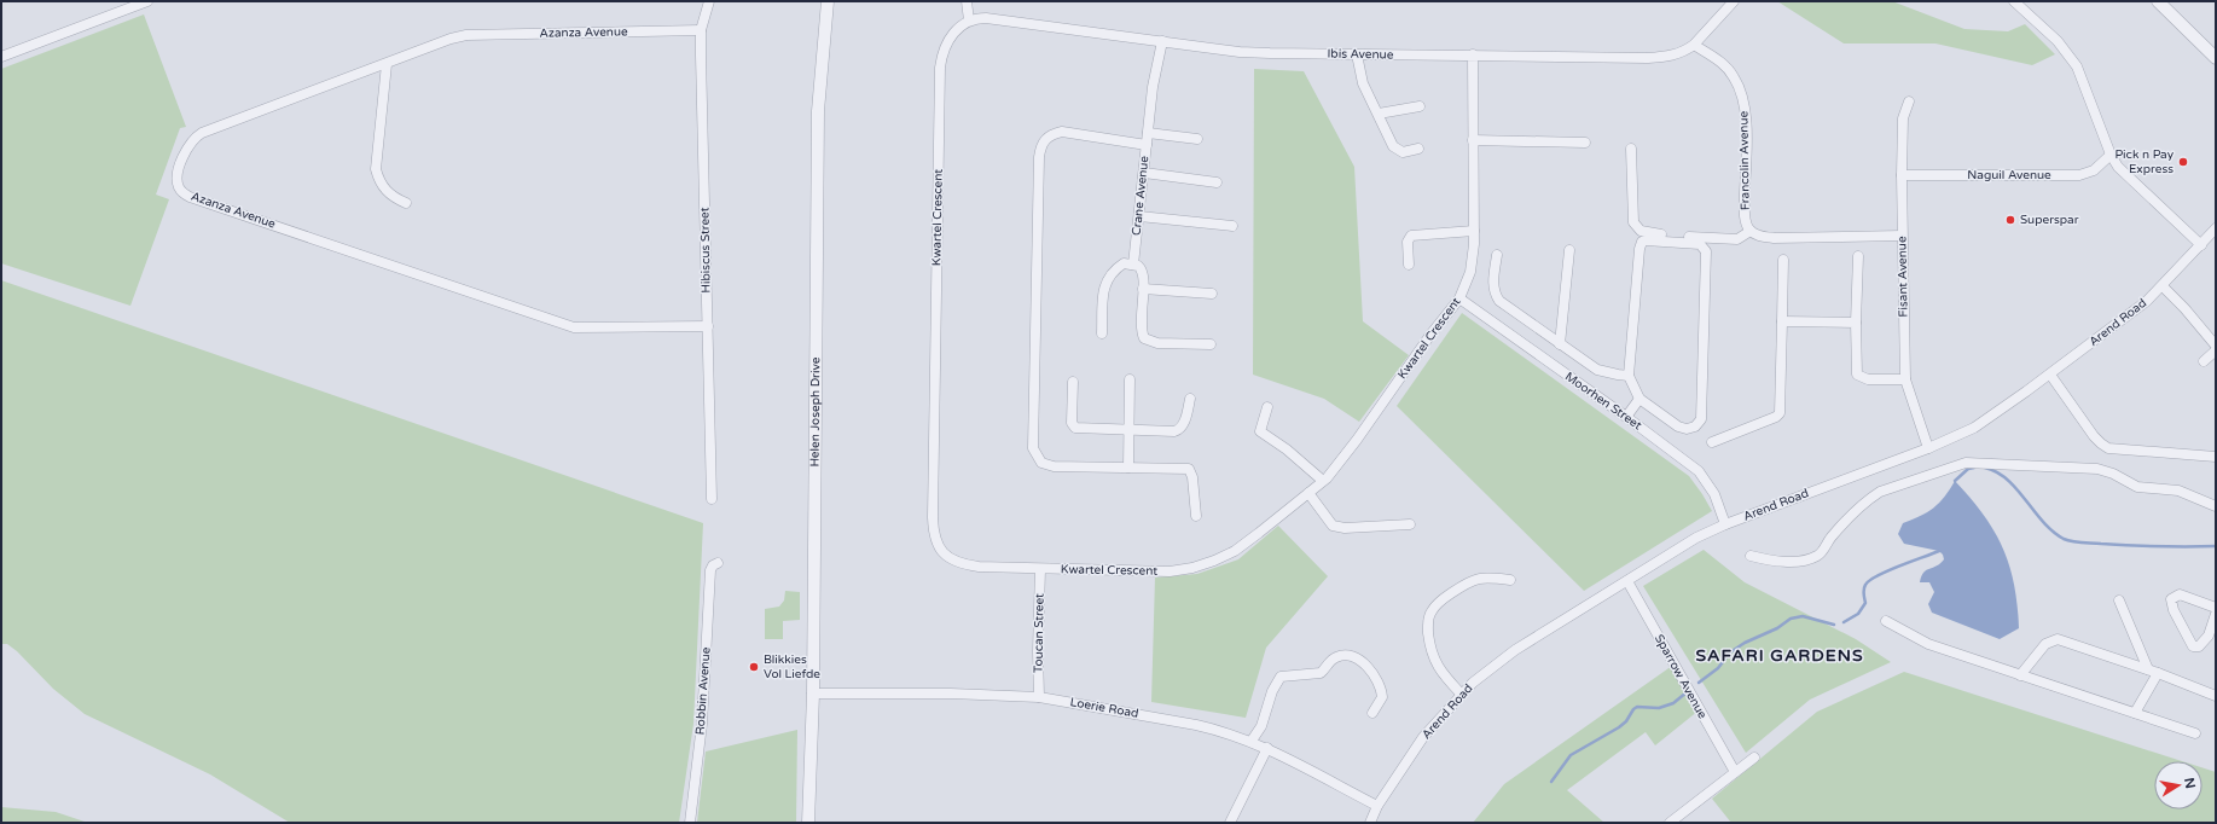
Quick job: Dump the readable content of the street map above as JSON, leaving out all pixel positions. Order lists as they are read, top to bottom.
{
  "streets": {
    "street": [
      "Azanza Avenue",
      "Ibis Avenue",
      "Francolin Avenue",
      "Naguil Avenue",
      "Crane Avenue",
      "Kwartel Crescent",
      "Hibiscus Street",
      "Fisant Avenue",
      "Arend Road",
      "Moorhen Street",
      "Helen Joseph Drive",
      "Toucan Street",
      "Sparrow Avenue",
      "Robbin Avenue",
      "Loerie Road"
    ]
  },
  "crossings": [
    ["Azanza Avenue", "Hibiscus Street"],
    ["Ibis Avenue", "Francolin Avenue"],
    ["Ibis Avenue", "Crane Avenue"],
    ["Ibis Avenue", "Kwartel Crescent"],
    ["Naguil Avenue", "Fisant Avenue"],
    ["Kwartel Crescent", "Moorhen Street"],
    ["Kwartel Crescent", "Toucan Street"],
    ["Fisant Avenue", "Arend Road"],
    ["Arend Road", "Moorhen Street"],
    ["Arend Road", "Sparrow Avenue"],
    ["Arend Road", "Loerie Road"],
    ["Helen Joseph Drive", "Loerie Road"],
    ["Toucan Street", "Loerie Road"]
  ],
  "districts": ["SAFARI GARDENS"],
  "places": ["Pick n Pay Express", "Superspar", "Blikkies Vol Liefde"],
  "north": "right"
}
